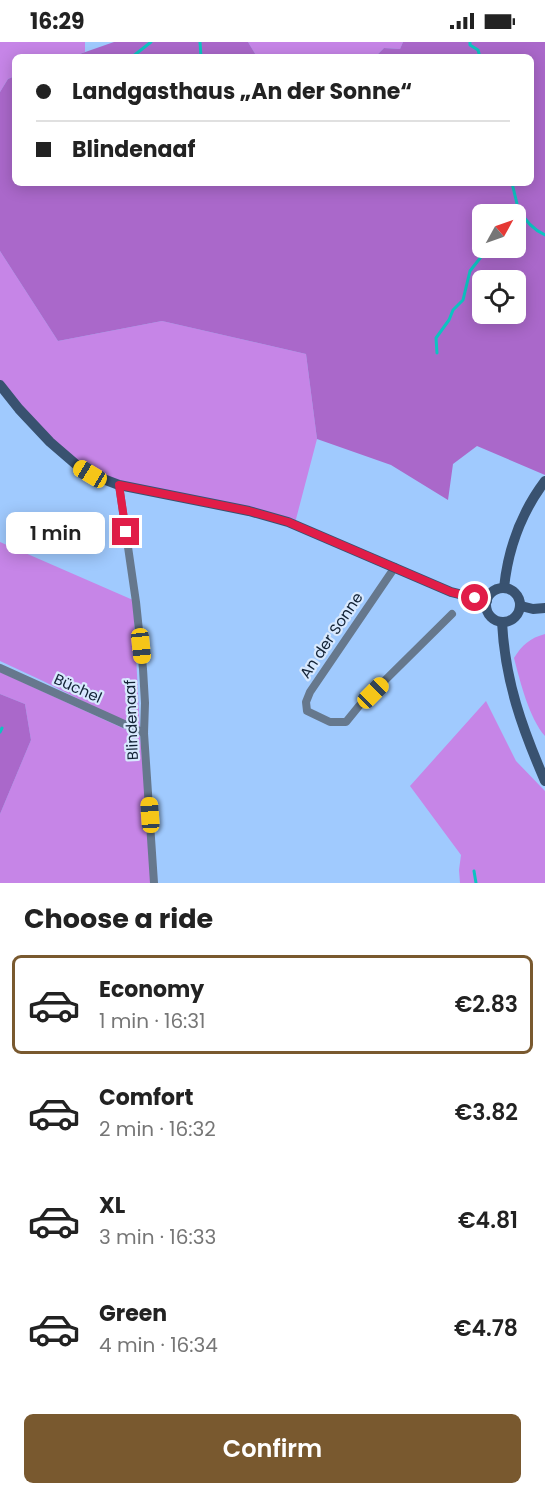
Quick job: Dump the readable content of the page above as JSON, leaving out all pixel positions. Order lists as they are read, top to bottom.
{
  "streets": {
    "street": ["An der Sonne", "Büchel", "Blindenaaf"]
  },
  "crossings": [
    ["Büchel", "Blindenaaf"]
  ],
  "north": "top right",
  "page": {
    "status": "16:29",
    "banner": ["Landgasthaus „An der Sonne“", "Blindenaaf"],
    "bubble": "1 min",
    "heading": "Choose a ride",
    "list": [
      {
        "name": "Economy",
        "note": "1 min · 16:31",
        "value": "€2.83"
      },
      {
        "name": "Comfort",
        "note": "2 min · 16:32",
        "value": "€3.82"
      },
      {
        "name": "XL",
        "note": "3 min · 16:33",
        "value": "€4.81"
      },
      {
        "name": "Green",
        "note": "4 min · 16:34",
        "value": "€4.78"
      }
    ],
    "buttons": "Confirm"
  }
}
